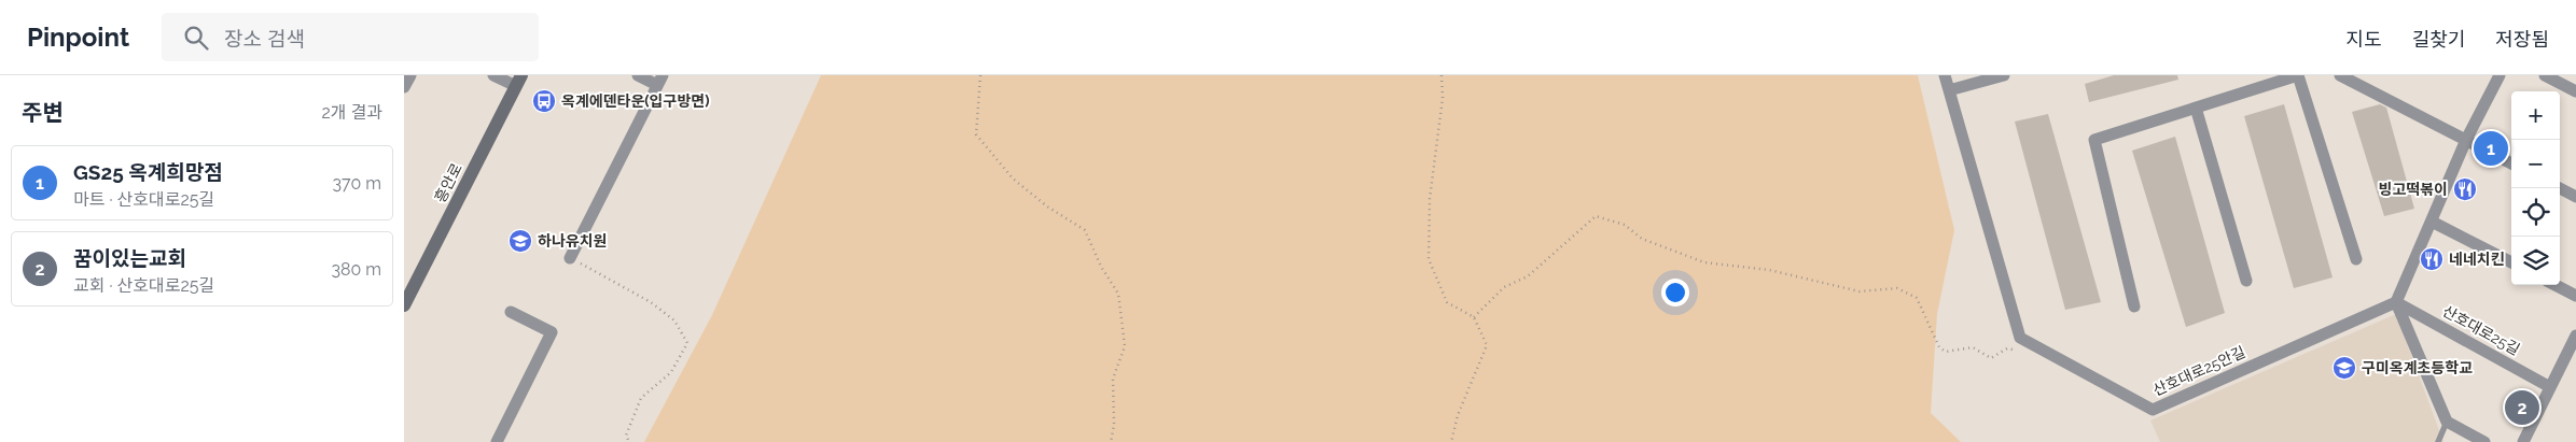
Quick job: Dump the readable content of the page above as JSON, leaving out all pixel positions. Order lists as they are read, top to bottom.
{
  "streets": {
    "street": ["흥안로", "산호대로25길", "산호대로25안길"]
  },
  "crossings": [
    ["산호대로25길", "산호대로25안길"]
  ],
  "places": {
    "bus stop": ["옥계에덴타운(입구방면)"],
    "restaurant": ["빙고떡볶이", "네네치킨"],
    "school or university": ["하나유치원", "구미옥계초등학교"]
  },
  "page": {
    "header": "Pinpoint",
    "search": "장소 검색",
    "nav": ["지도", "길찾기", "저장됨"],
    "heading": ["주변", "2개 결과"],
    "map_buttons": ["+", "−"],
    "pins": ["1", "2"],
    "list": [
      {
        "mark": "1",
        "name": "GS25 옥계희망점",
        "note": "마트 · 산호대로25길",
        "value": "370 m"
      },
      {
        "mark": "2",
        "name": "꿈이있는교회",
        "note": "교회 · 산호대로25길",
        "value": "380 m"
      }
    ]
  }
}
